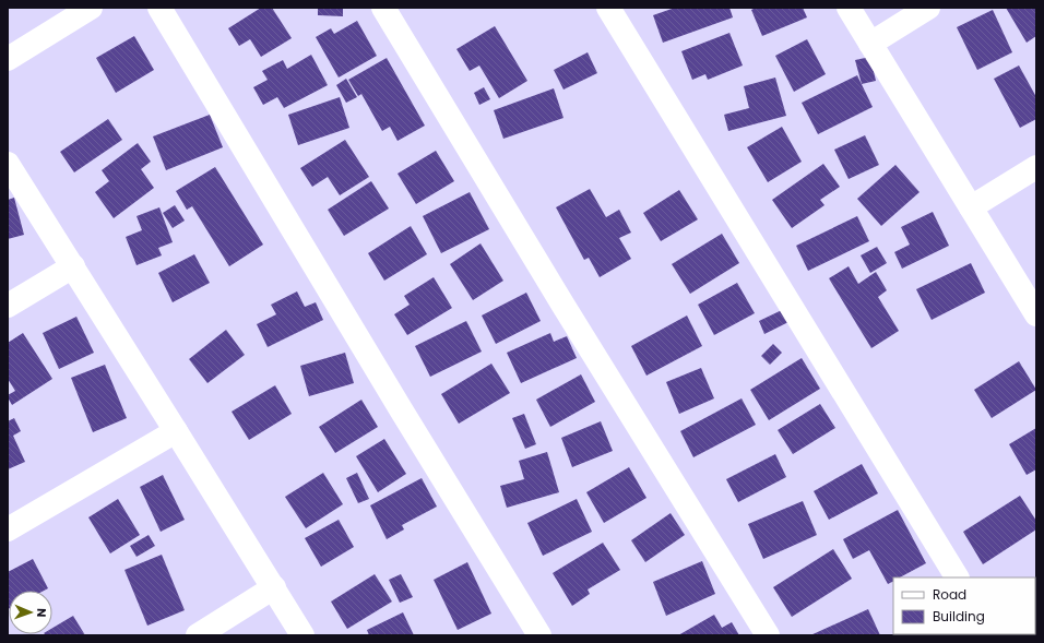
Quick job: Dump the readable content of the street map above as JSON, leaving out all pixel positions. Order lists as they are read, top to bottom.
{
  "legend": ["Road", "Building"],
  "north": "right"
}
